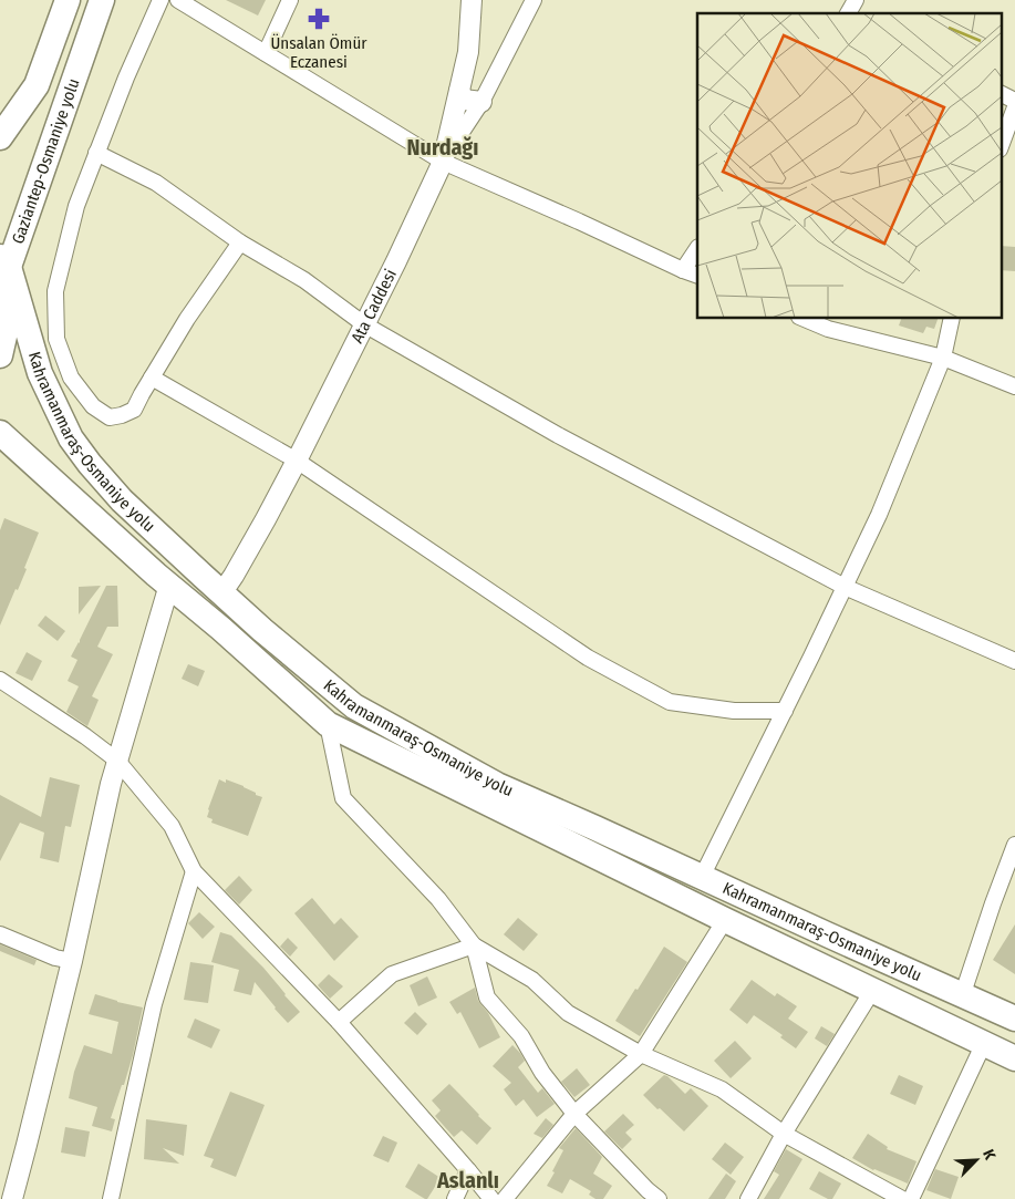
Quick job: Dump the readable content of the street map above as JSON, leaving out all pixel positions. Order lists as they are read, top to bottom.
{
  "streets": {
    "highway": ["Gaziantep-Osmaniye yolu", "Kahramanmaraş-Osmaniye yolu"],
    "street": ["Ata Caddesi"]
  },
  "crossings": [
    ["Gaziantep-Osmaniye yolu", "Kahramanmaraş-Osmaniye yolu"],
    ["Ata Caddesi", "Kahramanmaraş-Osmaniye yolu"]
  ],
  "districts": ["Nurdağı", "Aslanlı"],
  "places": {
    "pharmacy": ["Ünsalan Ömür Eczanesi"]
  },
  "north": "top right"
}
